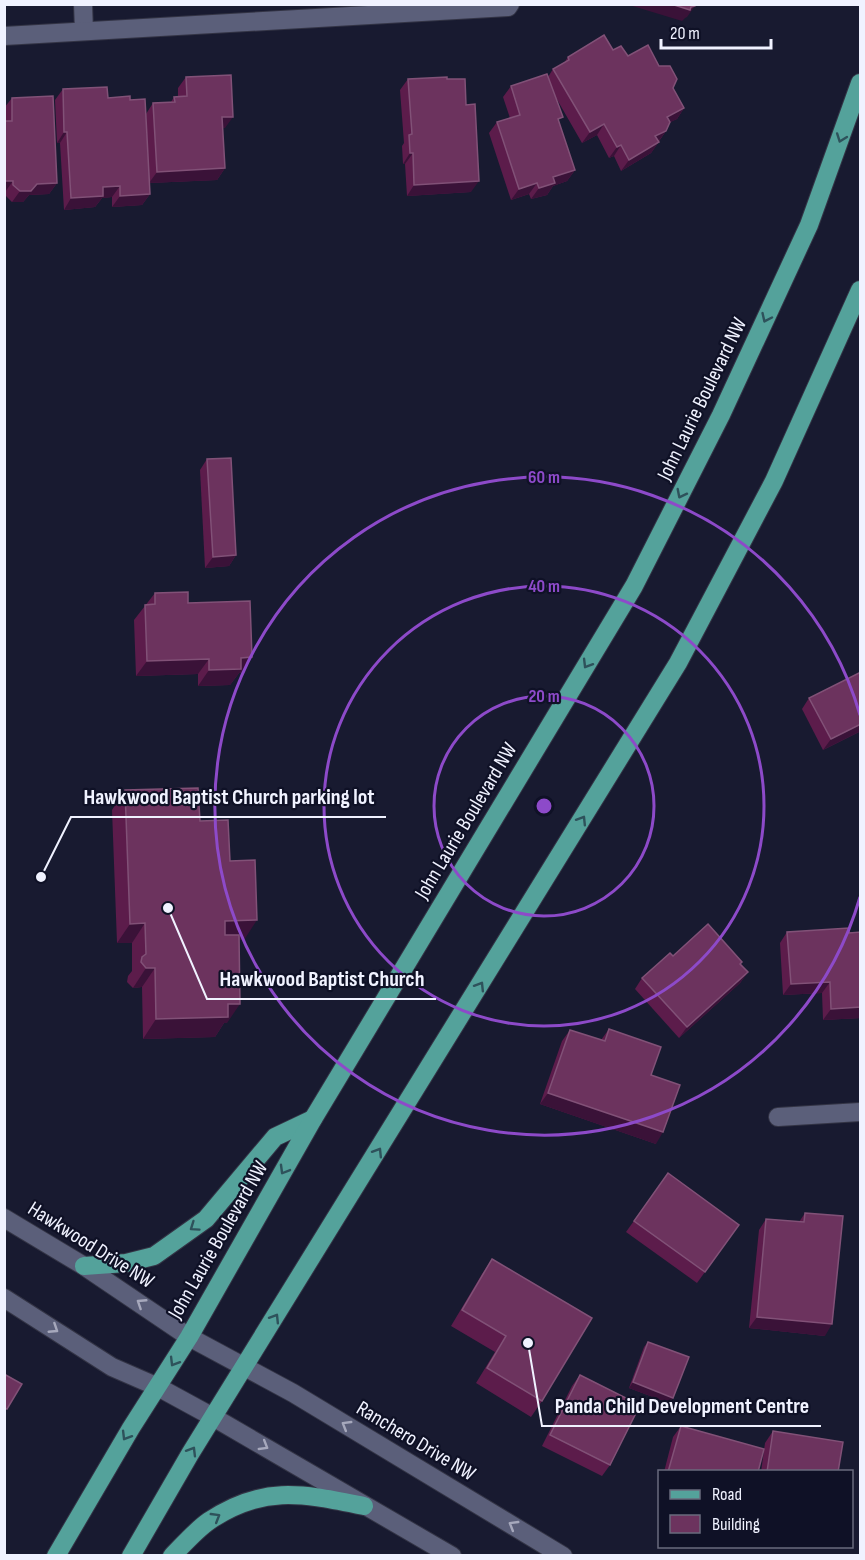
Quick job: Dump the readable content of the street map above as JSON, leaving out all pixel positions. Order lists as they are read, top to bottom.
{
  "streets": {
    "main road": ["John Laurie Boulevard NW"],
    "street": ["Hawkwood Drive NW", "Ranchero Drive NW"]
  },
  "crossings": [
    ["John Laurie Boulevard NW", "Hawkwood Drive NW"],
    ["Hawkwood Drive NW", "Ranchero Drive NW"]
  ],
  "places": ["Hawkwood Baptist Church parking lot", "Hawkwood Baptist Church", "Panda Child Development Centre"],
  "legend": ["Road", "Building"],
  "scale_bar": "20 m",
  "rings": ["60 m", "40 m", "20 m"]
}
